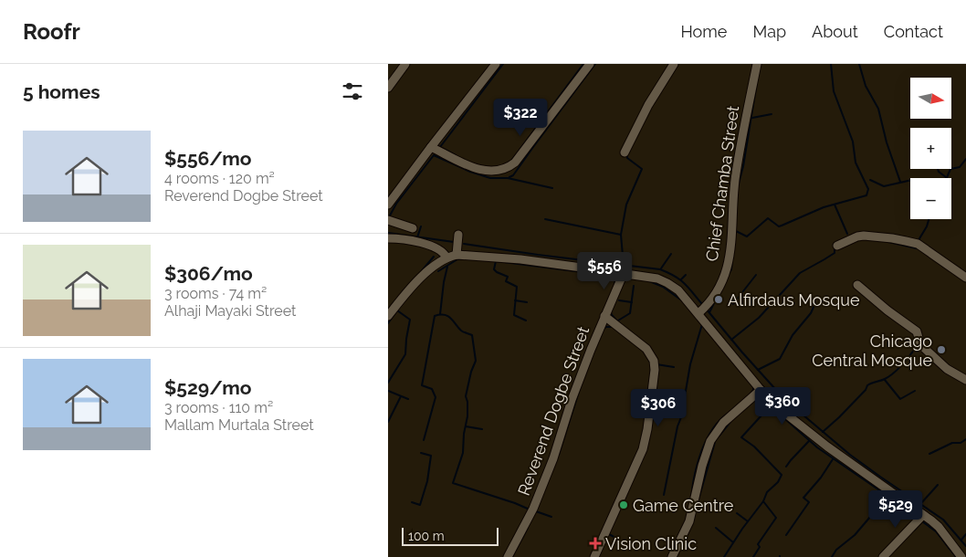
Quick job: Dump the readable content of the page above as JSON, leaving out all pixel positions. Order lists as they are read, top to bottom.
{
  "streets": {
    "street": ["Chief Chamba Street", "Reverend Dogbe Street"]
  },
  "places": {
    "other": ["Alfirdaus Mosque", "Chicago Central Mosque", "Game Centre"],
    "health": ["Vision Clinic"]
  },
  "scale_bar": "100 m",
  "north": "right",
  "page": {
    "header": "Roofr",
    "nav": [
      "Home",
      "Map",
      "About",
      "Contact"
    ],
    "heading": "5 homes",
    "map_buttons": ["+", "−"],
    "price": [
      "$322",
      "$556",
      "$360",
      "$306",
      "$529"
    ],
    "list": [
      {
        "name": "$556/mo",
        "note": "4 rooms · 120 m² · Reverend Dogbe Street"
      },
      {
        "name": "$306/mo",
        "note": "3 rooms · 74 m² · Alhaji Mayaki Street"
      },
      {
        "name": "$529/mo",
        "note": "3 rooms · 110 m² · Mallam Murtala Street"
      }
    ],
    "scale": "100 m"
  }
}
